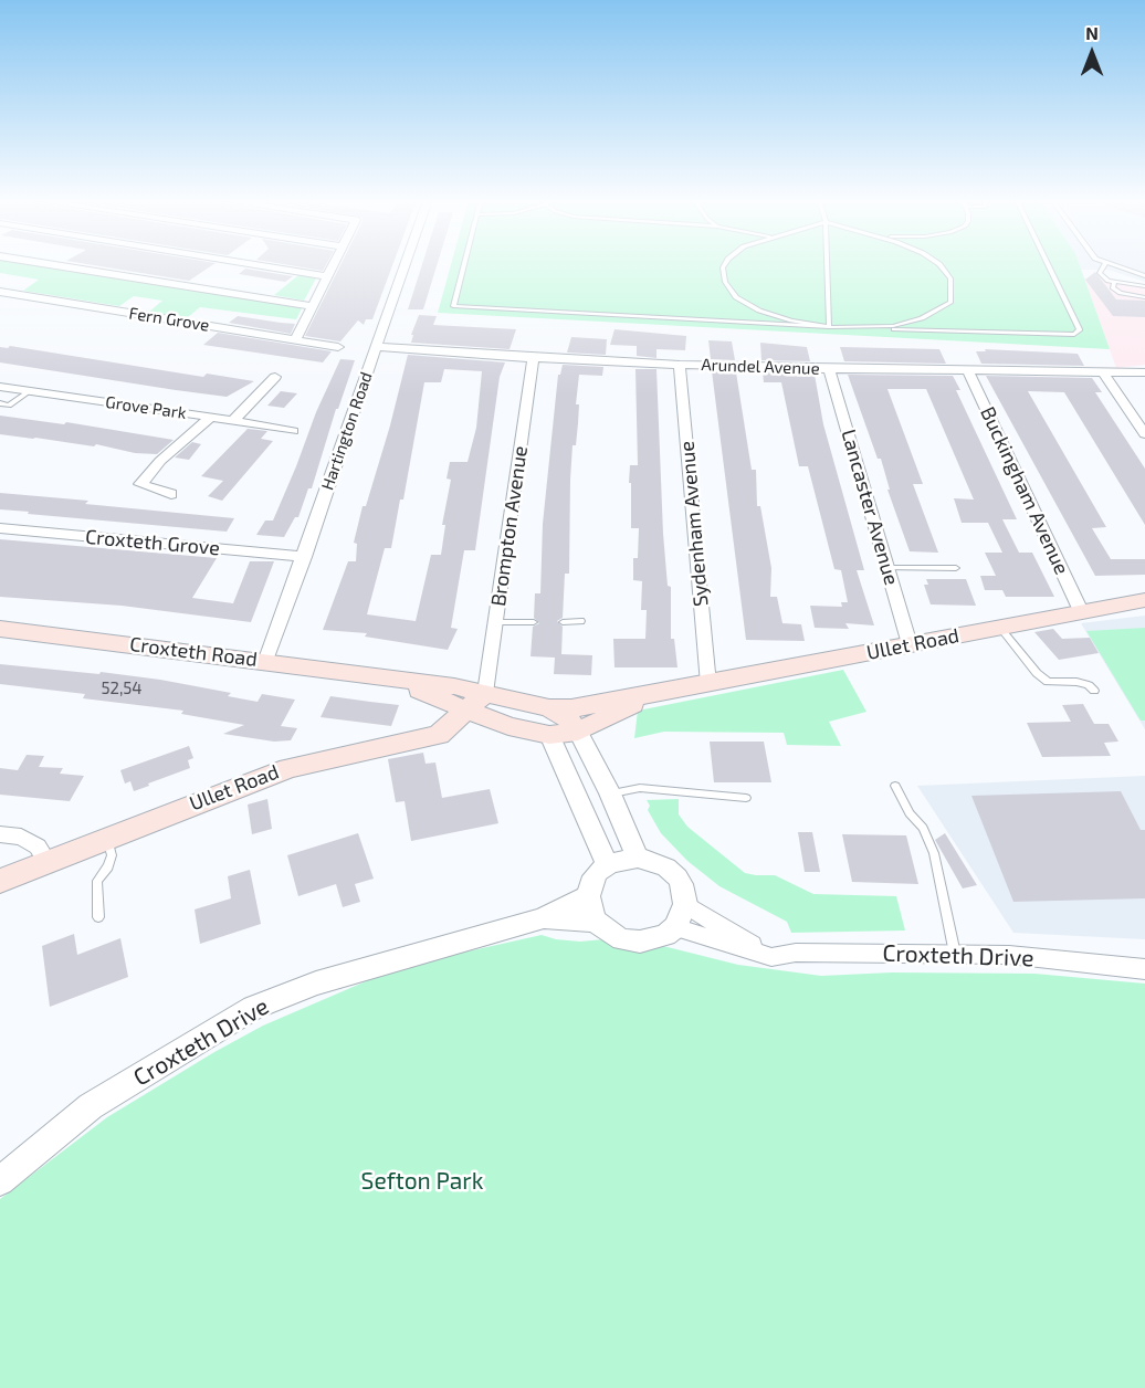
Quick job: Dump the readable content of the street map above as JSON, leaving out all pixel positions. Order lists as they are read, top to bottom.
{
  "streets": {
    "main road": ["Ullet Road", "Croxteth Road"],
    "street": [
      "Fern Grove",
      "Arundel Avenue",
      "Grove Park",
      "Hartington Road",
      "Buckingham Avenue",
      "Lancaster Avenue",
      "Sydenham Avenue",
      "Brompton Avenue",
      "Croxteth Grove",
      "Croxteth Drive"
    ]
  },
  "crossings": [
    ["Arundel Avenue", "Hartington Road"],
    ["Arundel Avenue", "Buckingham Avenue"],
    ["Arundel Avenue", "Lancaster Avenue"],
    ["Arundel Avenue", "Sydenham Avenue"],
    ["Arundel Avenue", "Brompton Avenue"],
    ["Hartington Road", "Croxteth Grove"],
    ["Hartington Road", "Croxteth Road"],
    ["Buckingham Avenue", "Ullet Road"],
    ["Lancaster Avenue", "Ullet Road"],
    ["Sydenham Avenue", "Ullet Road"],
    ["Brompton Avenue", "Ullet Road"],
    ["Brompton Avenue", "Croxteth Road"],
    ["Ullet Road", "Croxteth Road"]
  ],
  "parks": ["Sefton Park"],
  "house_numbers": ["52,54"],
  "north": "top"
}
